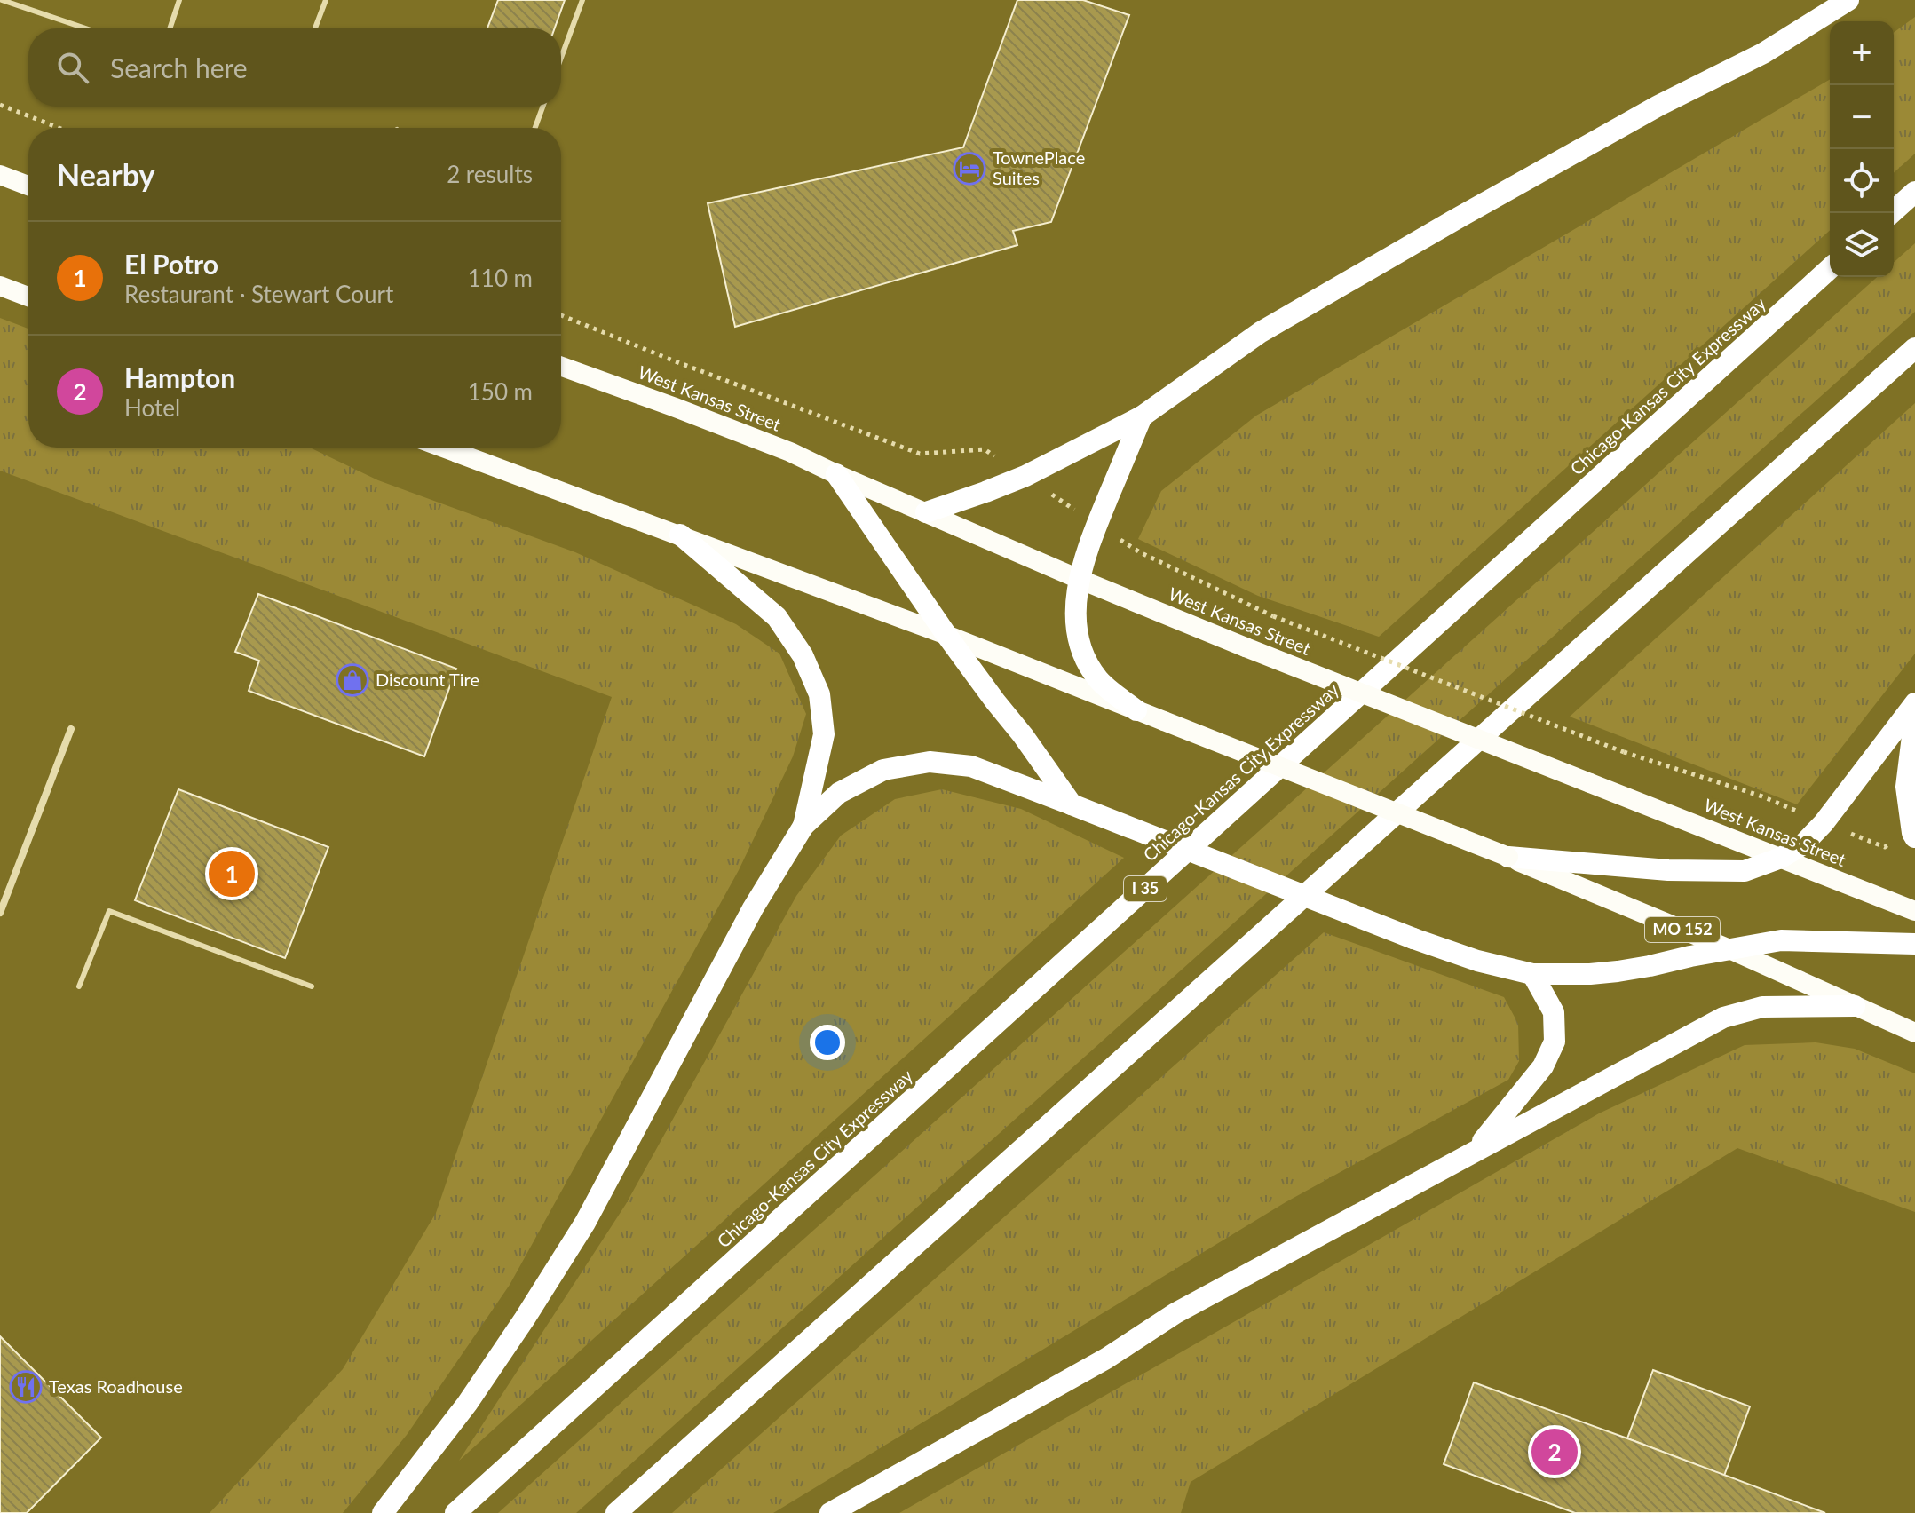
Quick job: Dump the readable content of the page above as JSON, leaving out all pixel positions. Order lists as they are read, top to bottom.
{
  "streets": {
    "highway": [
      "Chicago-Kansas City Expressway",
      "West Kansas Street",
      "I 35",
      "MO 152"
    ]
  },
  "places": {
    "hotel": ["TownePlace Suites"],
    "shop": ["Discount Tire"],
    "restaurant": ["Texas Roadhouse"]
  },
  "page": {
    "map_buttons": ["+", "−"],
    "search": "Search here",
    "heading": ["Nearby", "2 results"],
    "list": [
      {
        "mark": "1",
        "name": "El Potro",
        "note": "Restaurant · Stewart Court",
        "value": "110 m"
      },
      {
        "mark": "2",
        "name": "Hampton",
        "note": "Hotel",
        "value": "150 m"
      }
    ],
    "pins": ["1", "2"]
  }
}
